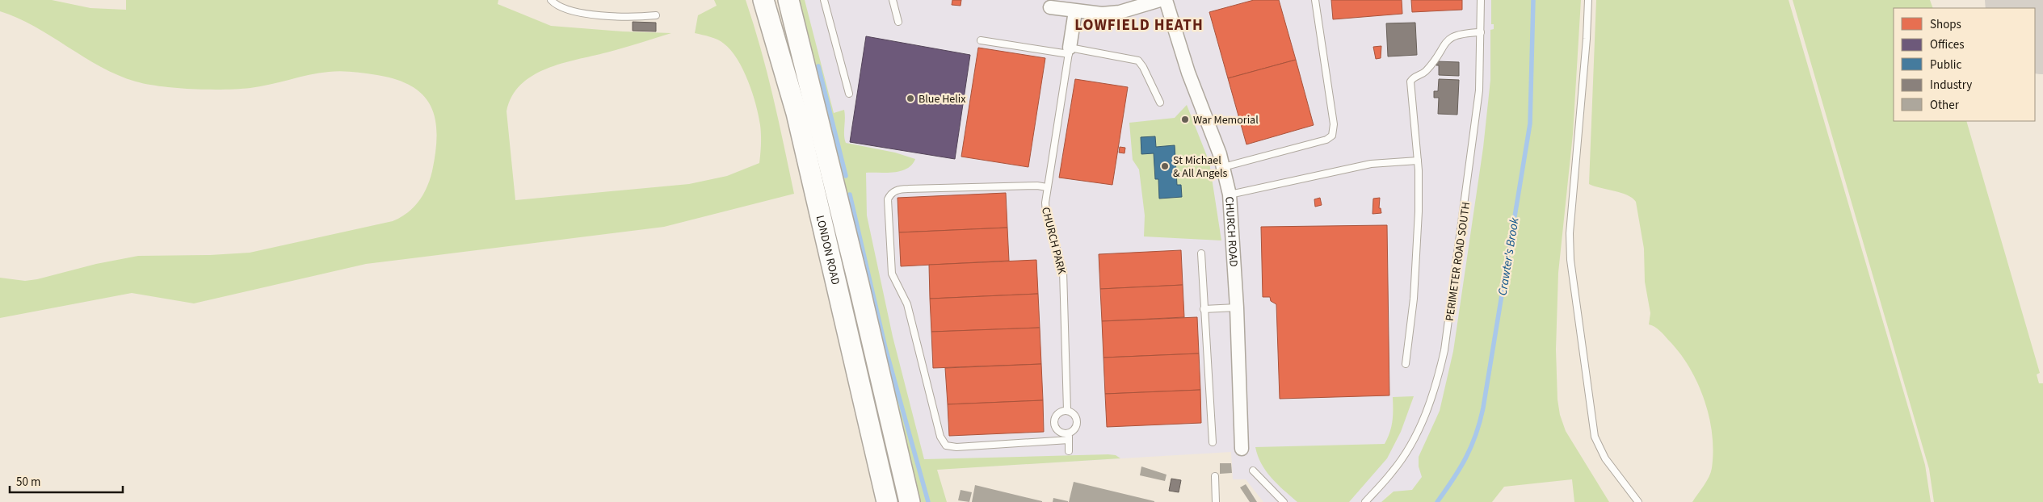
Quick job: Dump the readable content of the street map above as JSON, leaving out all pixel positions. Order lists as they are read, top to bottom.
{
  "streets": {
    "main road": ["LONDON ROAD"],
    "street": ["CHURCH ROAD"],
    "lane": ["CHURCH PARK", "PERIMETER ROAD SOUTH"]
  },
  "districts": ["LOWFIELD HEATH"],
  "water": ["Crawter's Brook"],
  "places": ["Blue Helix", "War Memorial", "St Michael & All Angels"],
  "legend": [
    "Shops",
    "Offices",
    "Public",
    "Industry",
    "Other"
  ],
  "scale_bar": "50 m"
}
